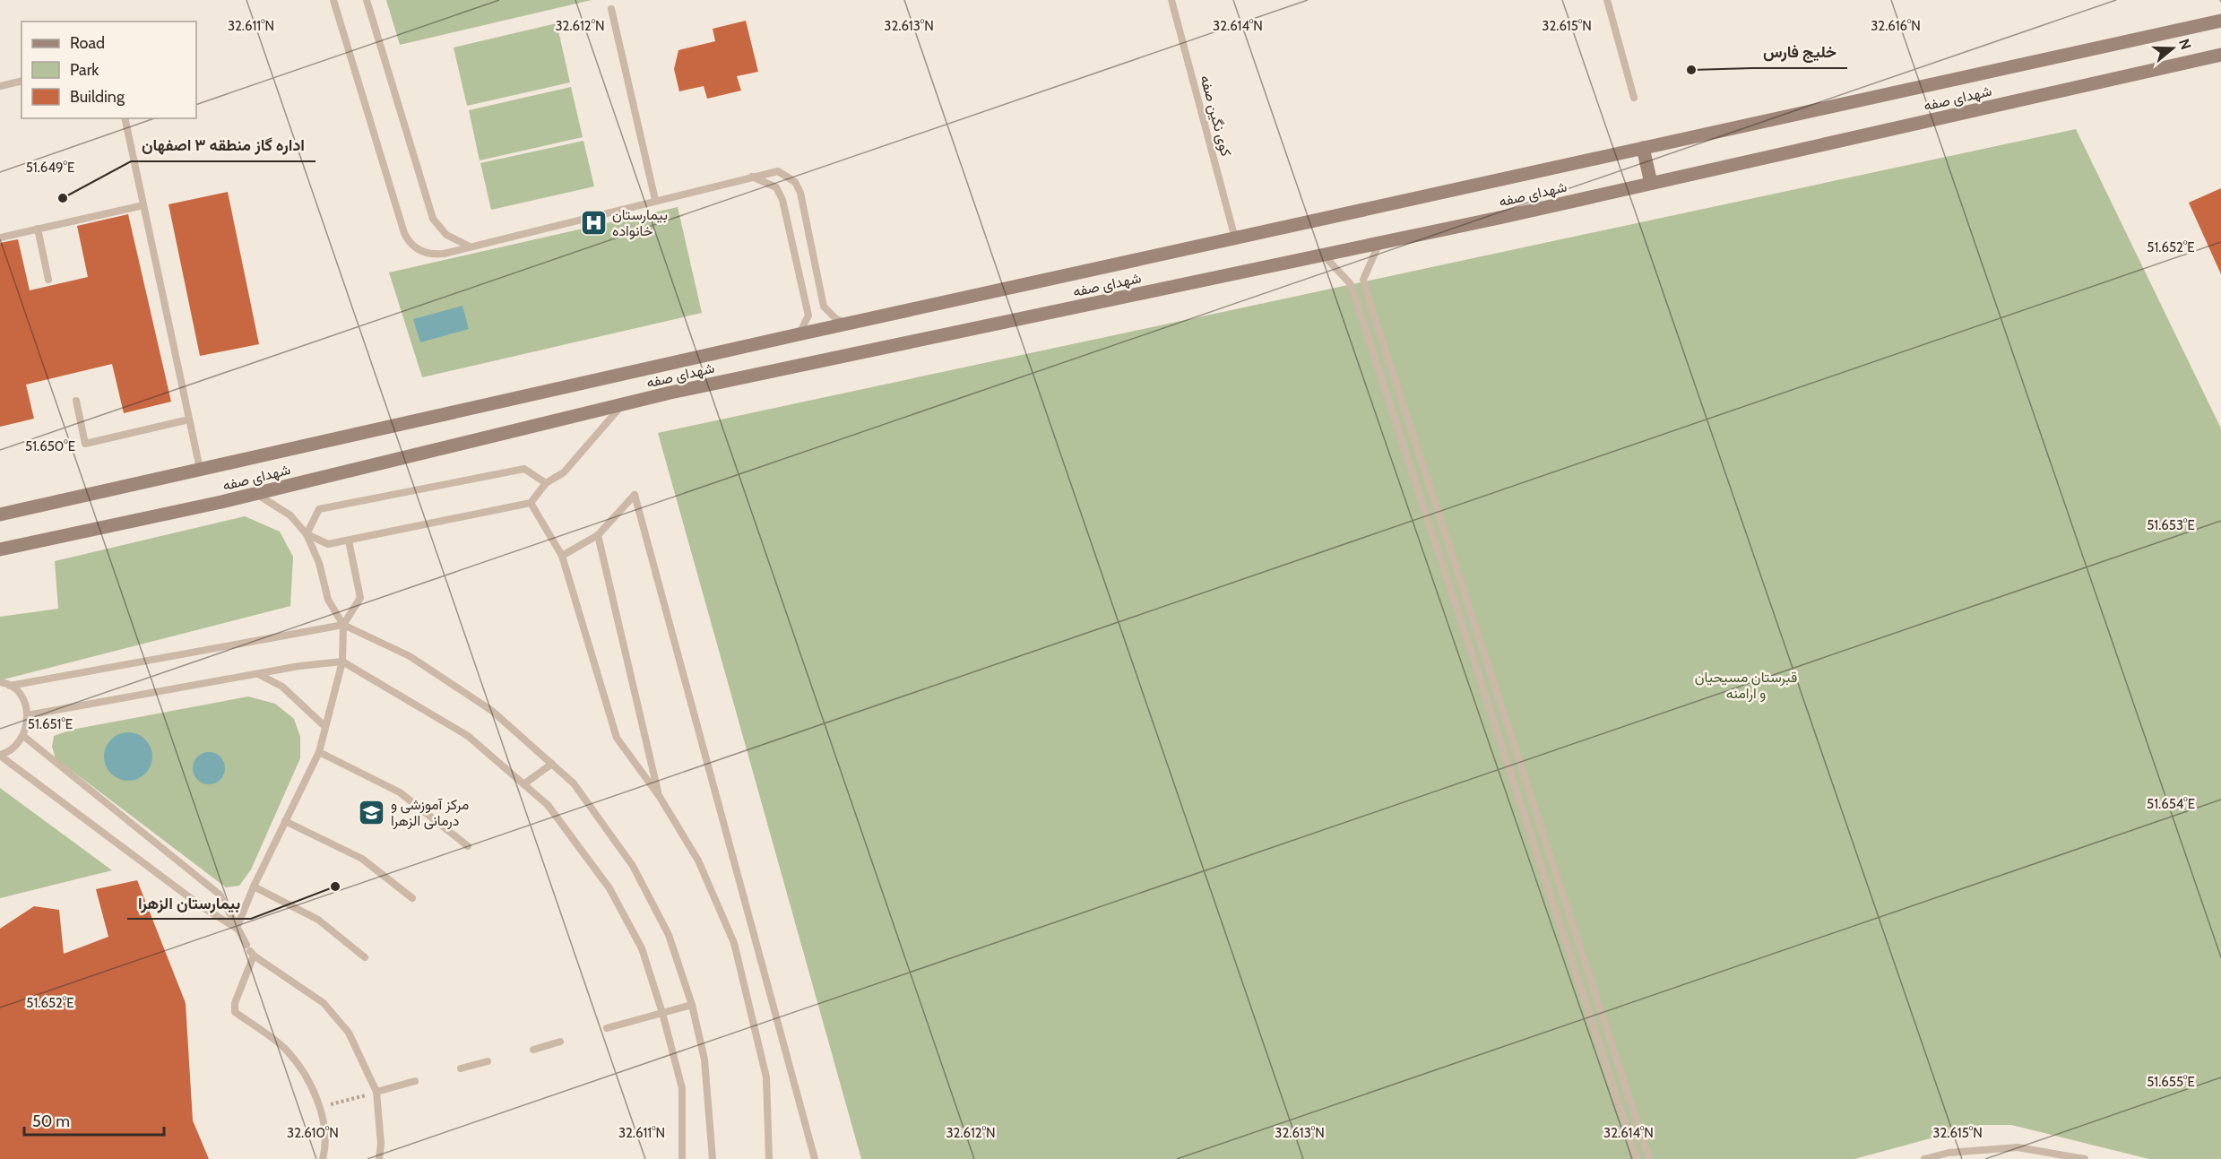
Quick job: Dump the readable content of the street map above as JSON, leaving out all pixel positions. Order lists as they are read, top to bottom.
{
  "streets": {
    "main road": ["شهدای صفه"],
    "lane": ["کوی نگین صفه"]
  },
  "crossings": [
    ["شهدای صفه", "کوی نگین صفه"]
  ],
  "parks": ["قبرستان مسیحیان و ارامنه"],
  "places": {
    "other": ["خلیج فارس", "اداره گاز منطقه ۳ اصفهان", "بیمارستان الزهرا"],
    "hospital": ["بیمارستان خانواده"],
    "school or university": ["مرکز آموزشی و درمانی الزهرا"]
  },
  "legend": ["Road", "Park", "Building"],
  "scale_bar": "50 m",
  "north": "right",
  "coordinates": [
    "32.611°N",
    "32.612°N",
    "32.616°N",
    "32.613°N",
    "32.614°N",
    "32.615°N",
    "51.649°E",
    "51.652°E",
    "51.650°E",
    "51.653°E",
    "51.651°E",
    "51.654°E",
    "51.655°E",
    "32.610°N"
  ]
}
